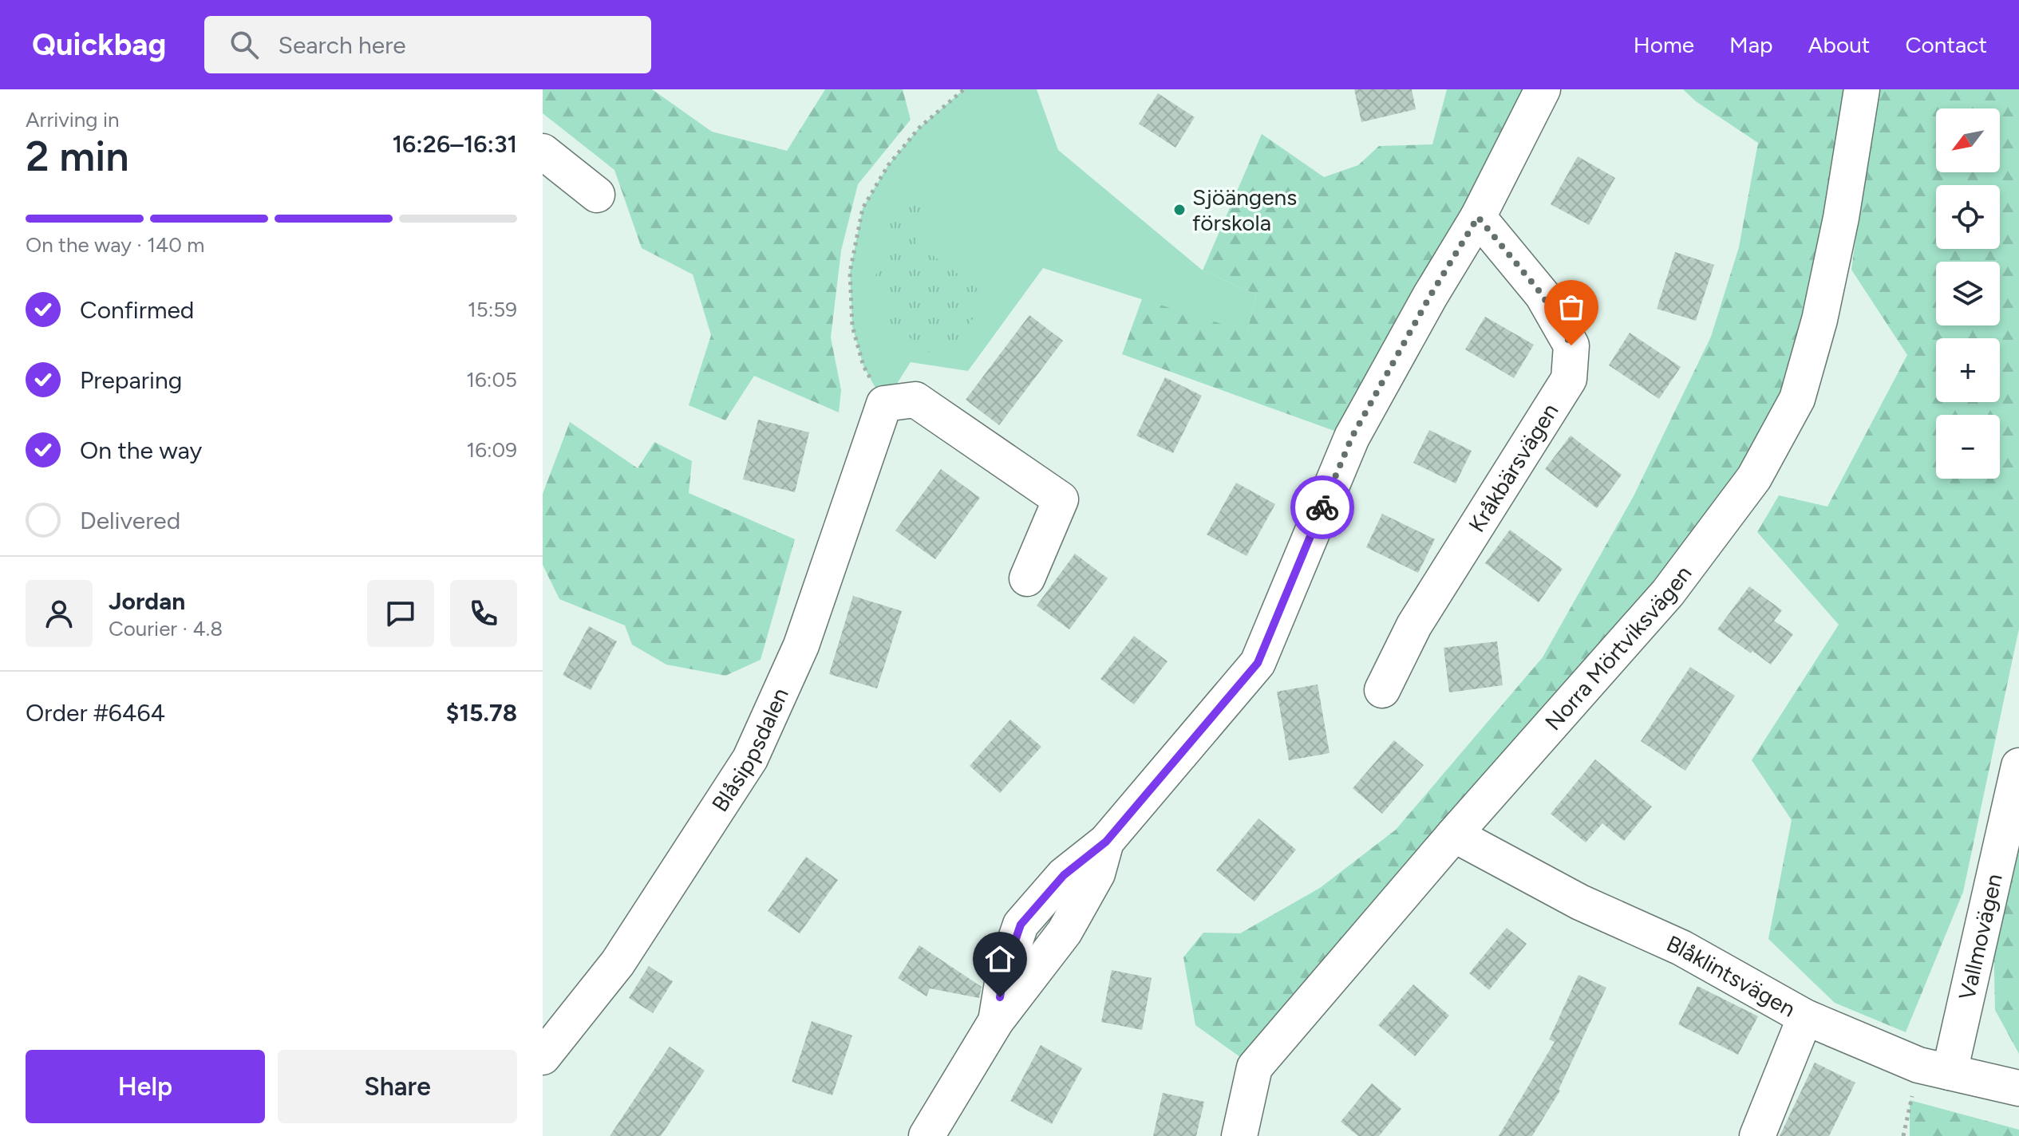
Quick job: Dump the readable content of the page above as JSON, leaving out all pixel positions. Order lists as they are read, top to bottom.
{
  "streets": {
    "street": [
      "Kråkbärsvägen",
      "Norra Mörtviksvägen",
      "Blåsippsdalen",
      "Vallmovägen",
      "Blåklintsvägen"
    ]
  },
  "crossings": [
    ["Norra Mörtviksvägen", "Blåklintsvägen"],
    ["Vallmovägen", "Blåklintsvägen"]
  ],
  "places": ["Sjöängens förskola"],
  "north": "bottom left",
  "page": {
    "header": "Quickbag",
    "search": "Search here",
    "nav": [
      "Home",
      "Map",
      "About",
      "Contact"
    ],
    "heading": ["2 min", "Arriving in", "16:26–16:31"],
    "panel": [
      "Jordan",
      "Courier · 4.8",
      "Order #6464",
      "$15.78"
    ],
    "map_buttons": ["+", "−"],
    "bar": "On the way · 140 m",
    "list": [
      ["Confirmed", "15:59"],
      ["Preparing", "16:05"],
      ["On the way", "16:09"],
      "Delivered"
    ],
    "buttons": ["Help", "Share"]
  }
}
